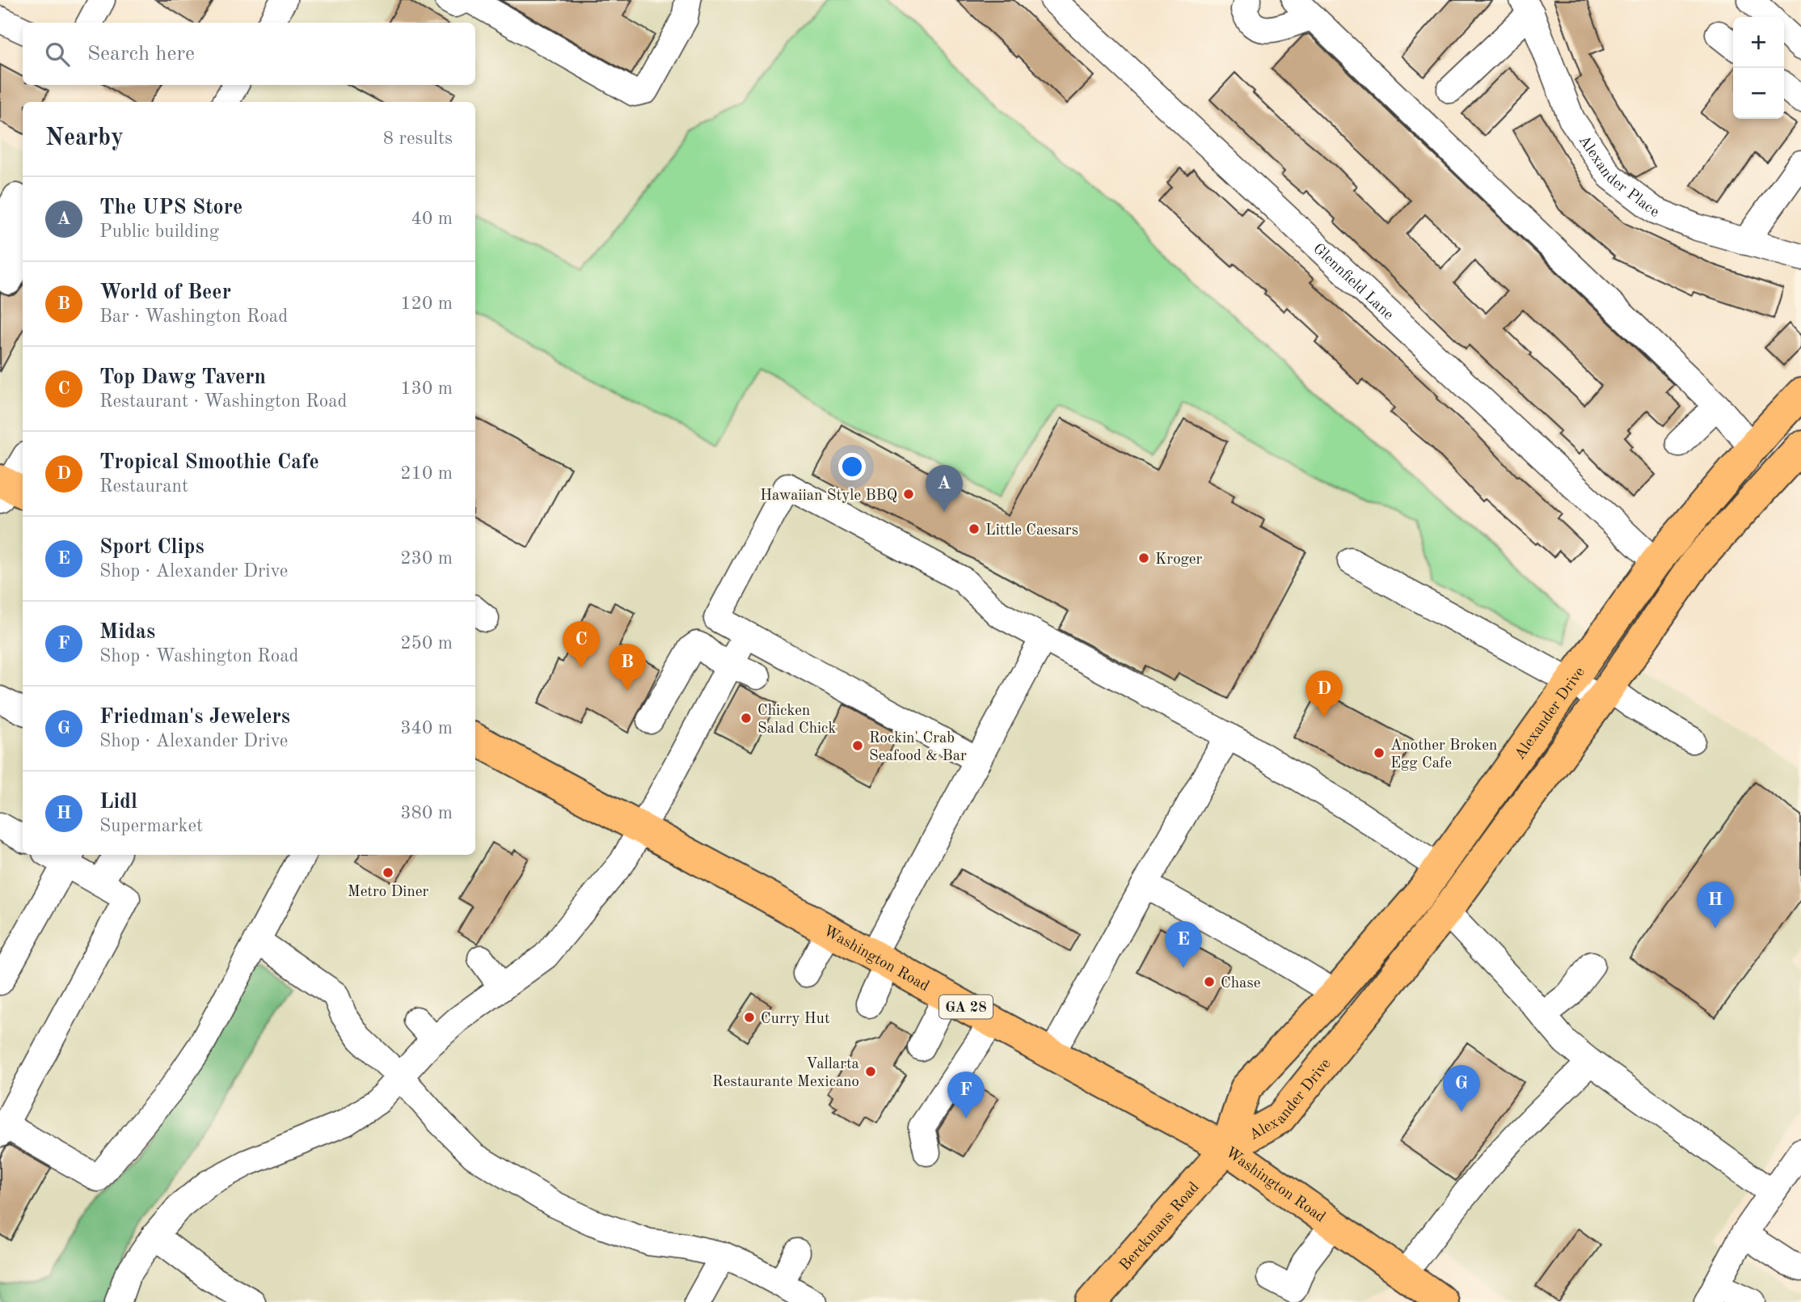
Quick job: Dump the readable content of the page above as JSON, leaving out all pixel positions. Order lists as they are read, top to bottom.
{
  "streets": {
    "main road": [
      "Alexander Drive",
      "Washington Road",
      "GA 28",
      "Berckmans Road"
    ],
    "street": ["Alexander Place", "Glennfield Lane"]
  },
  "crossings": [
    ["Glennfield Lane", "Alexander Drive"],
    ["Alexander Drive", "Washington Road"],
    ["Alexander Drive", "Berckmans Road"],
    ["Washington Road", "Berckmans Road"]
  ],
  "places": [
    "Hawaiian Style BBQ",
    "Little Caesars",
    "Kroger",
    "Chicken Salad Chick",
    "Rockin' Crab Seafood & Bar",
    "Another Broken Egg Cafe",
    "Metro Diner",
    "Chase",
    "Curry Hut",
    "Vallarta Restaurante Mexicano"
  ],
  "page": {
    "map_buttons": ["+", "−"],
    "search": "Search here",
    "heading": ["Nearby", "8 results"],
    "list": [
      {
        "mark": "A",
        "name": "The UPS Store",
        "note": "Public building",
        "value": "40 m"
      },
      {
        "mark": "B",
        "name": "World of Beer",
        "note": "Bar · Washington Road",
        "value": "120 m"
      },
      {
        "mark": "C",
        "name": "Top Dawg Tavern",
        "note": "Restaurant · Washington Road",
        "value": "130 m"
      },
      {
        "mark": "D",
        "name": "Tropical Smoothie Cafe",
        "note": "Restaurant",
        "value": "210 m"
      },
      {
        "mark": "E",
        "name": "Sport Clips",
        "note": "Shop · Alexander Drive",
        "value": "230 m"
      },
      {
        "mark": "F",
        "name": "Midas",
        "note": "Shop · Washington Road",
        "value": "250 m"
      },
      {
        "mark": "G",
        "name": "Friedman's Jewelers",
        "note": "Shop · Alexander Drive",
        "value": "340 m"
      },
      {
        "mark": "H",
        "name": "Lidl",
        "note": "Supermarket",
        "value": "380 m"
      }
    ],
    "pins": [
      "A",
      "C",
      "B",
      "D",
      "H",
      "E",
      "G",
      "F"
    ]
  }
}
